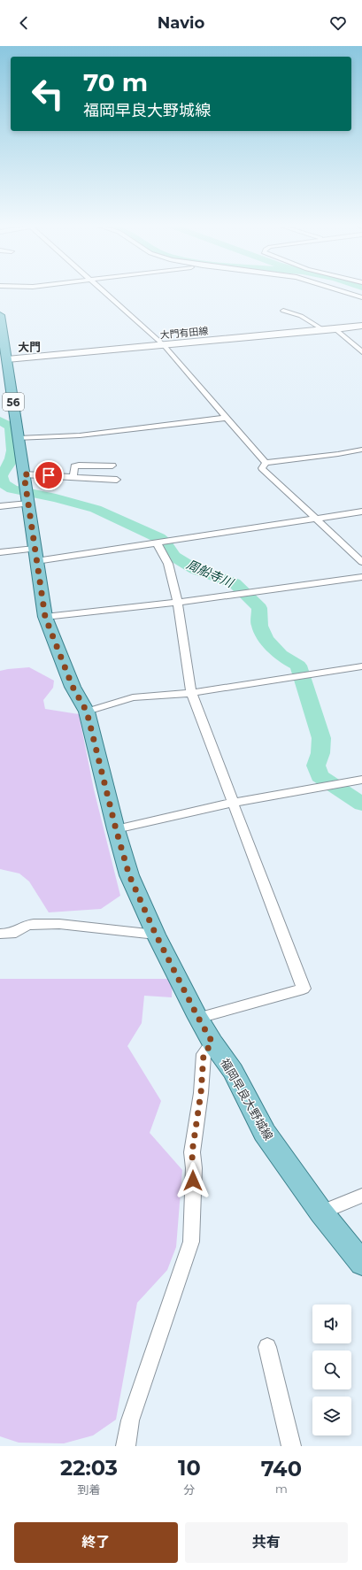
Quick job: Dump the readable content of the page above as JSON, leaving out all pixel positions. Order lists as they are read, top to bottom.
{
  "streets": {
    "main road": ["大門有田線", "56", "福岡早良大野城線"]
  },
  "crossings": [
    ["大門有田線", "福岡早良大野城線"]
  ],
  "districts": ["大門"],
  "water": ["周船寺川"],
  "page": {
    "header": "Navio",
    "turn": ["70 m", "福岡早良大野城線"],
    "eta": [
      "22:03",
      "到着",
      "10",
      "分",
      "740",
      "m"
    ],
    "buttons": ["終了", "共有"]
  }
}
